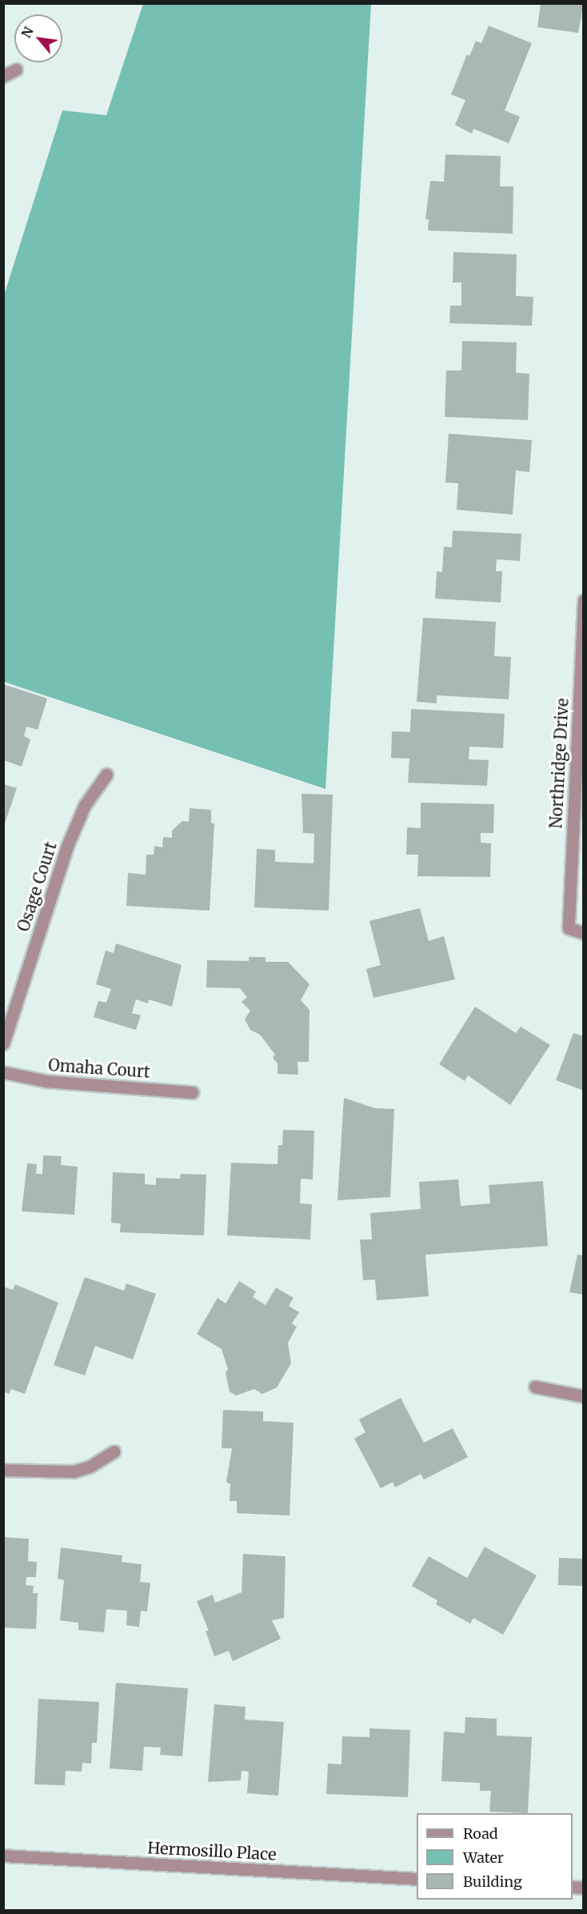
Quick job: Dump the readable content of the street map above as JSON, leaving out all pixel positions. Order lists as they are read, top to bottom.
{
  "streets": {
    "street": [
      "Northridge Drive",
      "Osage Court",
      "Omaha Court",
      "Hermosillo Place"
    ]
  },
  "legend": ["Road", "Water", "Building"],
  "north": "top left"
}
